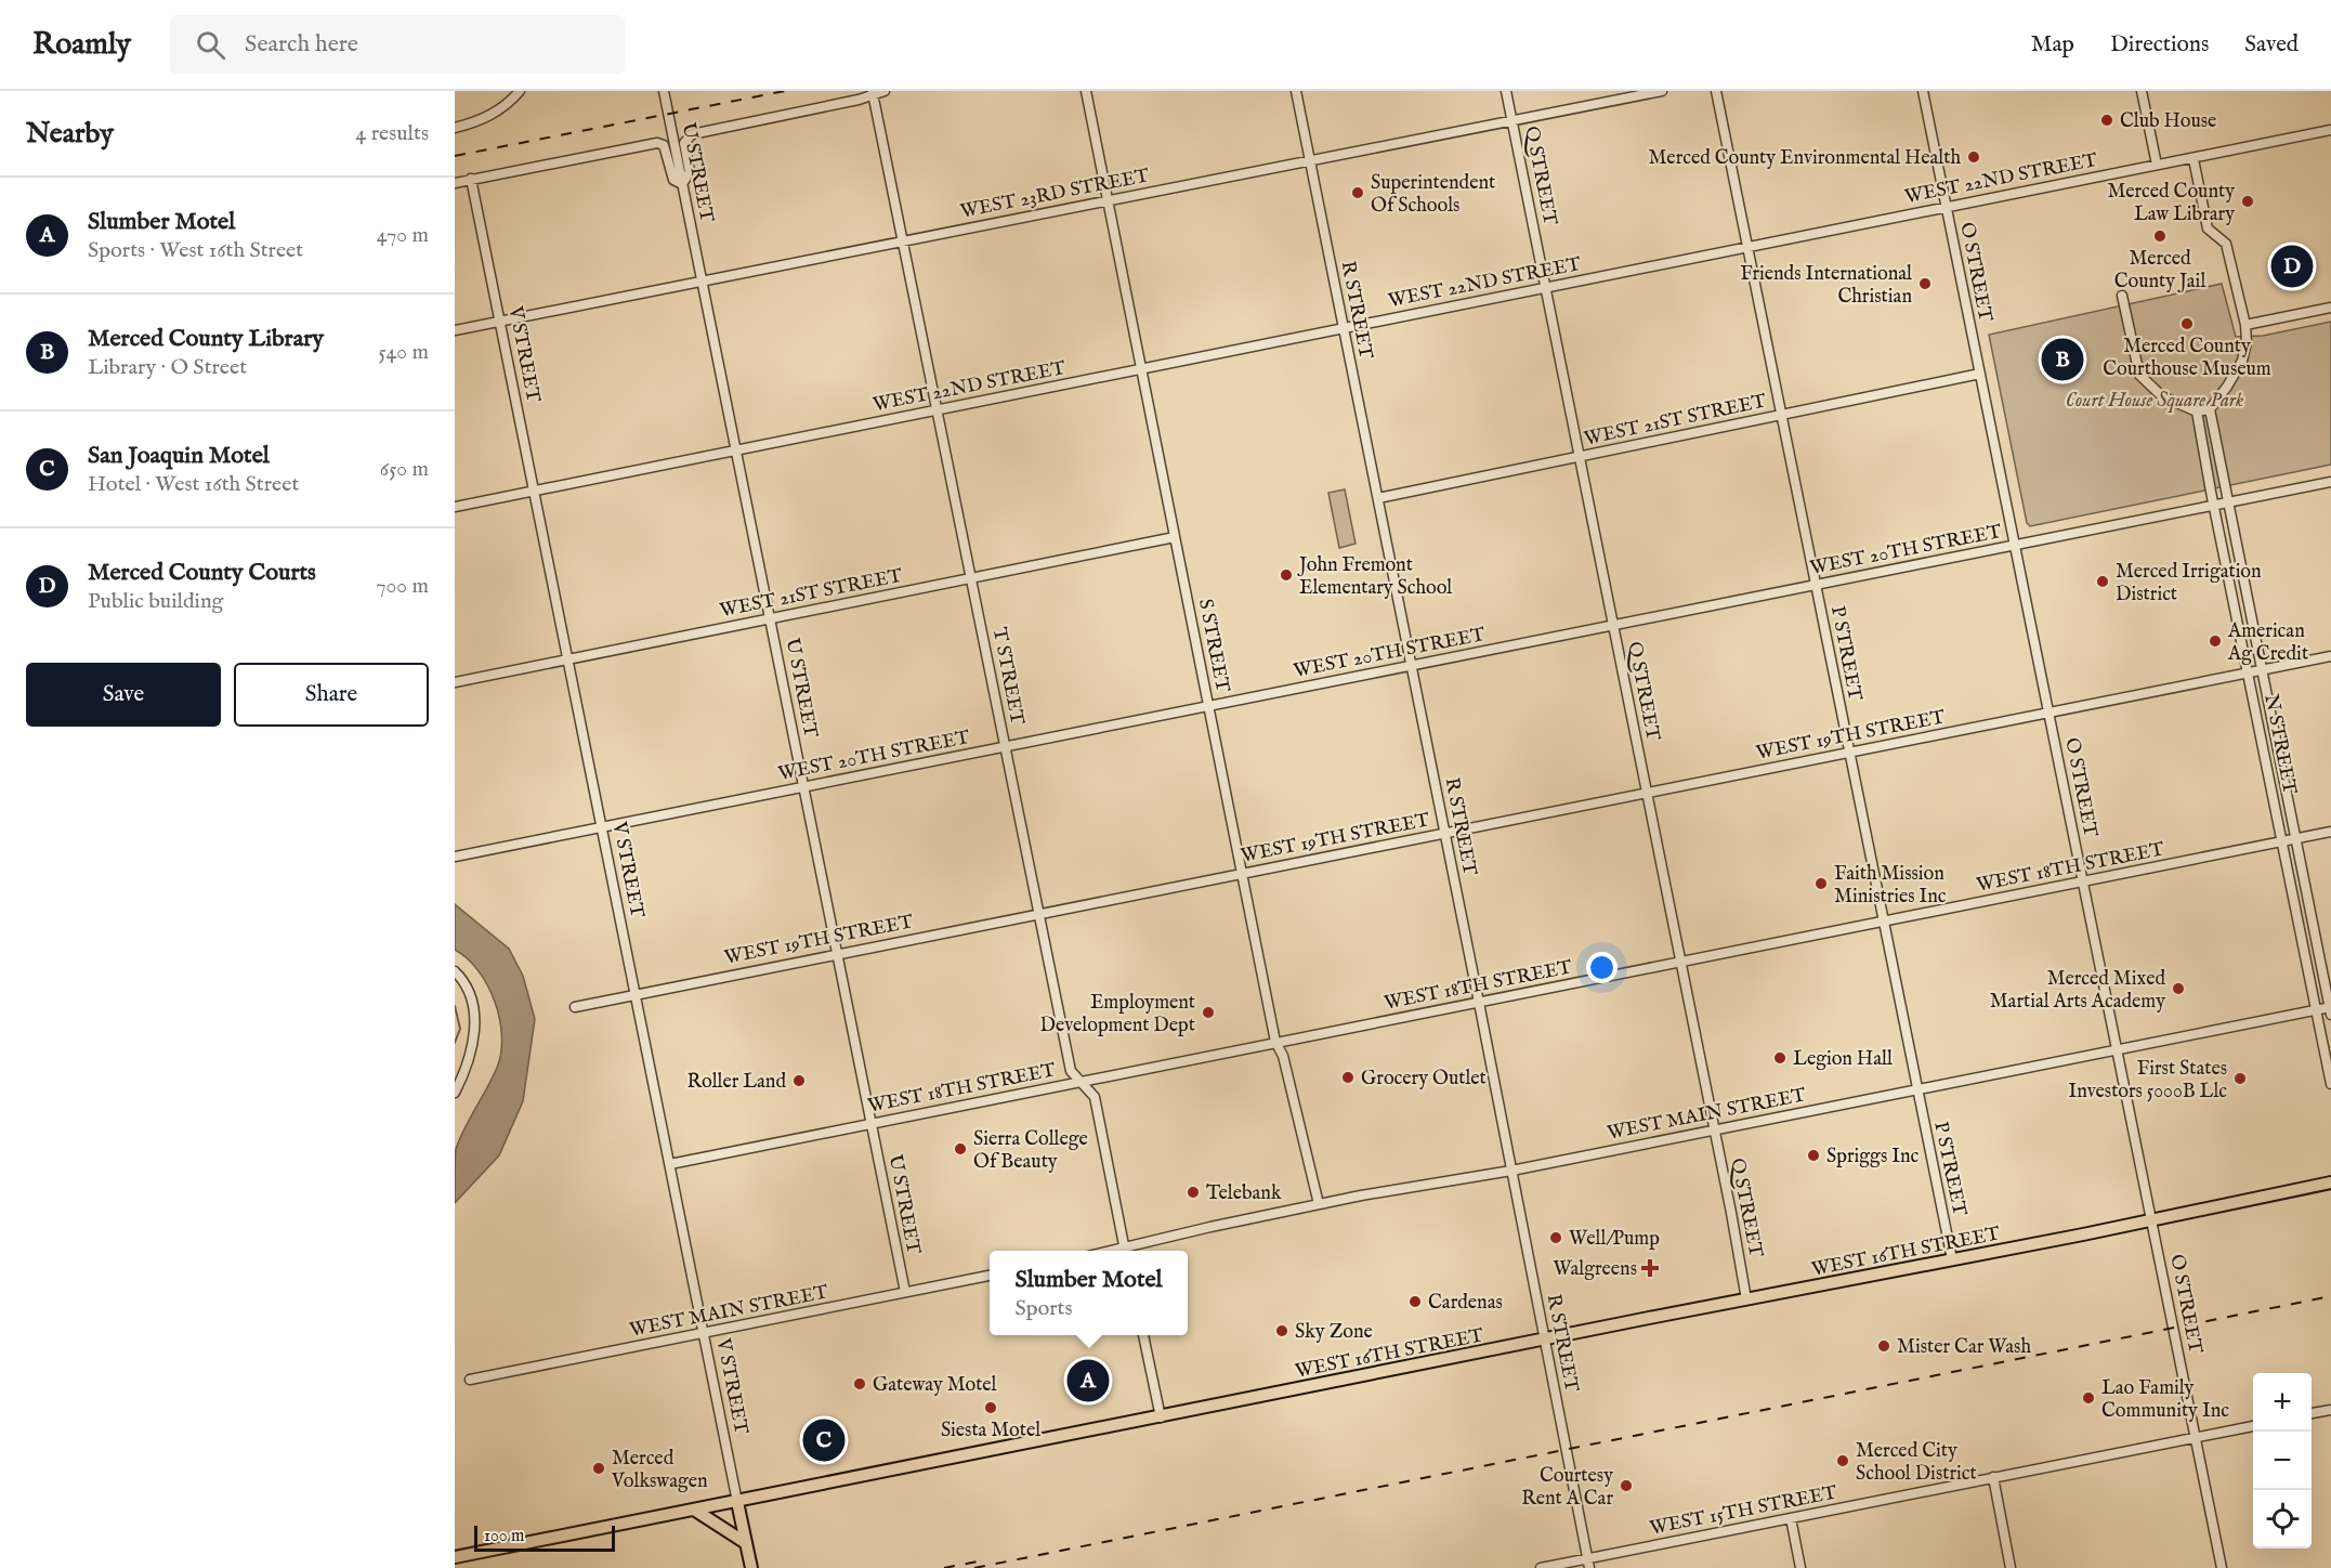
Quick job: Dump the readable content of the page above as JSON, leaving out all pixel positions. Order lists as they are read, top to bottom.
{
  "streets": {
    "main road": ["V STREET", "WEST 16TH STREET"],
    "street": [
      "U STREET",
      "Q STREET",
      "WEST 22ND STREET",
      "WEST 23RD STREET",
      "O STREET",
      "R STREET",
      "WEST 21ST STREET",
      "WEST 20TH STREET",
      "S STREET",
      "P STREET",
      "T STREET",
      "WEST 19TH STREET",
      "N STREET",
      "WEST 18TH STREET",
      "WEST MAIN STREET",
      "WEST 15TH STREET"
    ]
  },
  "crossings": [
    ["U STREET", "WEST 22ND STREET"],
    ["U STREET", "WEST 23RD STREET"],
    ["U STREET", "WEST 21ST STREET"],
    ["U STREET", "WEST 20TH STREET"],
    ["U STREET", "WEST 19TH STREET"],
    ["U STREET", "WEST 18TH STREET"],
    ["U STREET", "WEST MAIN STREET"],
    ["Q STREET", "WEST 22ND STREET"],
    ["Q STREET", "WEST 23RD STREET"],
    ["Q STREET", "WEST 21ST STREET"],
    ["Q STREET", "WEST 20TH STREET"],
    ["Q STREET", "WEST 19TH STREET"],
    ["Q STREET", "WEST 18TH STREET"],
    ["Q STREET", "WEST MAIN STREET"],
    ["Q STREET", "WEST 16TH STREET"],
    ["WEST 22ND STREET", "O STREET"],
    ["WEST 22ND STREET", "R STREET"],
    ["WEST 22ND STREET", "V STREET"],
    ["WEST 22ND STREET", "S STREET"],
    ["WEST 22ND STREET", "P STREET"],
    ["WEST 22ND STREET", "T STREET"],
    ["WEST 23RD STREET", "R STREET"],
    ["WEST 23RD STREET", "V STREET"],
    ["WEST 23RD STREET", "S STREET"],
    ["WEST 23RD STREET", "T STREET"],
    ["O STREET", "WEST 21ST STREET"],
    ["O STREET", "WEST 20TH STREET"],
    ["O STREET", "WEST 19TH STREET"],
    ["O STREET", "WEST 18TH STREET"],
    ["O STREET", "WEST MAIN STREET"],
    ["O STREET", "WEST 16TH STREET"],
    ["O STREET", "WEST 15TH STREET"],
    ["R STREET", "WEST 21ST STREET"],
    ["R STREET", "WEST 20TH STREET"],
    ["R STREET", "WEST 19TH STREET"],
    ["R STREET", "WEST 18TH STREET"],
    ["R STREET", "WEST MAIN STREET"],
    ["R STREET", "WEST 16TH STREET"],
    ["R STREET", "WEST 15TH STREET"],
    ["V STREET", "WEST 21ST STREET"],
    ["V STREET", "WEST 20TH STREET"],
    ["V STREET", "WEST 19TH STREET"],
    ["V STREET", "WEST 18TH STREET"],
    ["V STREET", "WEST MAIN STREET"],
    ["V STREET", "WEST 16TH STREET"],
    ["WEST 21ST STREET", "S STREET"],
    ["WEST 21ST STREET", "P STREET"],
    ["WEST 21ST STREET", "T STREET"],
    ["WEST 20TH STREET", "S STREET"],
    ["WEST 20TH STREET", "P STREET"],
    ["WEST 20TH STREET", "T STREET"],
    ["WEST 20TH STREET", "N STREET"],
    ["S STREET", "WEST 19TH STREET"],
    ["S STREET", "WEST 18TH STREET"],
    ["S STREET", "WEST MAIN STREET"],
    ["P STREET", "WEST 19TH STREET"],
    ["P STREET", "WEST 18TH STREET"],
    ["P STREET", "WEST MAIN STREET"],
    ["P STREET", "WEST 16TH STREET"],
    ["T STREET", "WEST 19TH STREET"],
    ["T STREET", "WEST 18TH STREET"],
    ["WEST 19TH STREET", "N STREET"],
    ["N STREET", "WEST 18TH STREET"],
    ["N STREET", "WEST MAIN STREET"]
  ],
  "parks": ["Court House Square Park"],
  "places": {
    "other": [
      "Club House",
      "Merced County Environmental Health",
      "Superintendent Of Schools",
      "Merced County Law Library",
      "Merced County Jail",
      "Friends International Christian",
      "Merced County Courthouse Museum",
      "John Fremont Elementary School",
      "Merced Irrigation District",
      "American Ag Credit",
      "Faith Mission Ministries Inc",
      "Merced Mixed Martial Arts Academy",
      "Employment Development Dept",
      "Legion Hall",
      "Grocery Outlet",
      "First States Investors 5000B Llc",
      "Roller Land",
      "Sierra College Of Beauty",
      "Spriggs Inc",
      "Telebank",
      "Well/Pump",
      "Cardenas",
      "Sky Zone",
      "Mister Car Wash",
      "Gateway Motel",
      "Lao Family Community Inc",
      "Siesta Motel",
      "Merced City School District",
      "Merced Volkswagen",
      "Courtesy Rent A Car"
    ],
    "health": ["Walgreens"]
  },
  "scale_bar": "100 m",
  "page": {
    "header": "Roamly",
    "search": "Search here",
    "nav": ["Map", "Directions", "Saved"],
    "heading": ["Nearby", "4 results"],
    "list": [
      {
        "mark": "A",
        "name": "Slumber Motel",
        "note": "Sports · West 16th Street",
        "value": "470 m"
      },
      {
        "mark": "B",
        "name": "Merced County Library",
        "note": "Library · O Street",
        "value": "540 m"
      },
      {
        "mark": "C",
        "name": "San Joaquin Motel",
        "note": "Hotel · West 16th Street",
        "value": "650 m"
      },
      {
        "mark": "D",
        "name": "Merced County Courts",
        "note": "Public building",
        "value": "700 m"
      }
    ],
    "pins": [
      "D",
      "B",
      "A",
      "C"
    ],
    "buttons": ["Save", "Share"],
    "popup": ["Slumber Motel", "Sports"],
    "map_buttons": ["+", "−"],
    "scale": "100 m"
  }
}
